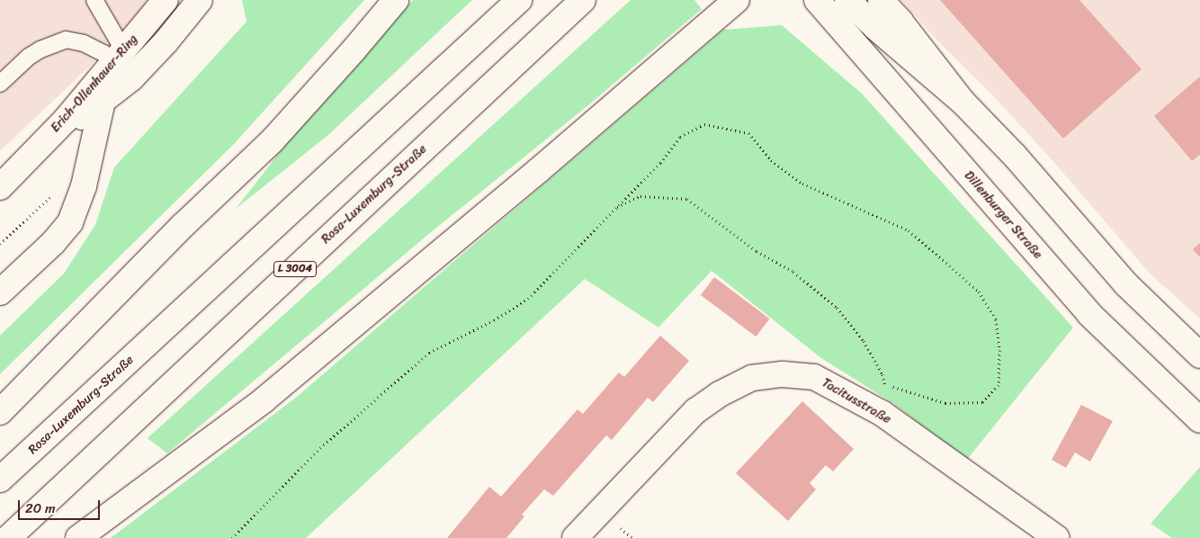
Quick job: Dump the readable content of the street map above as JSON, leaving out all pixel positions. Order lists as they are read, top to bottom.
{
  "streets": {
    "main road": [
      "Erich-Ollenhauer-Ring",
      "Rosa-Luxemburg-Straße",
      "Dillenburger Straße",
      "L 3004",
      "Tacitusstraße"
    ]
  },
  "scale_bar": "20 m"
}
